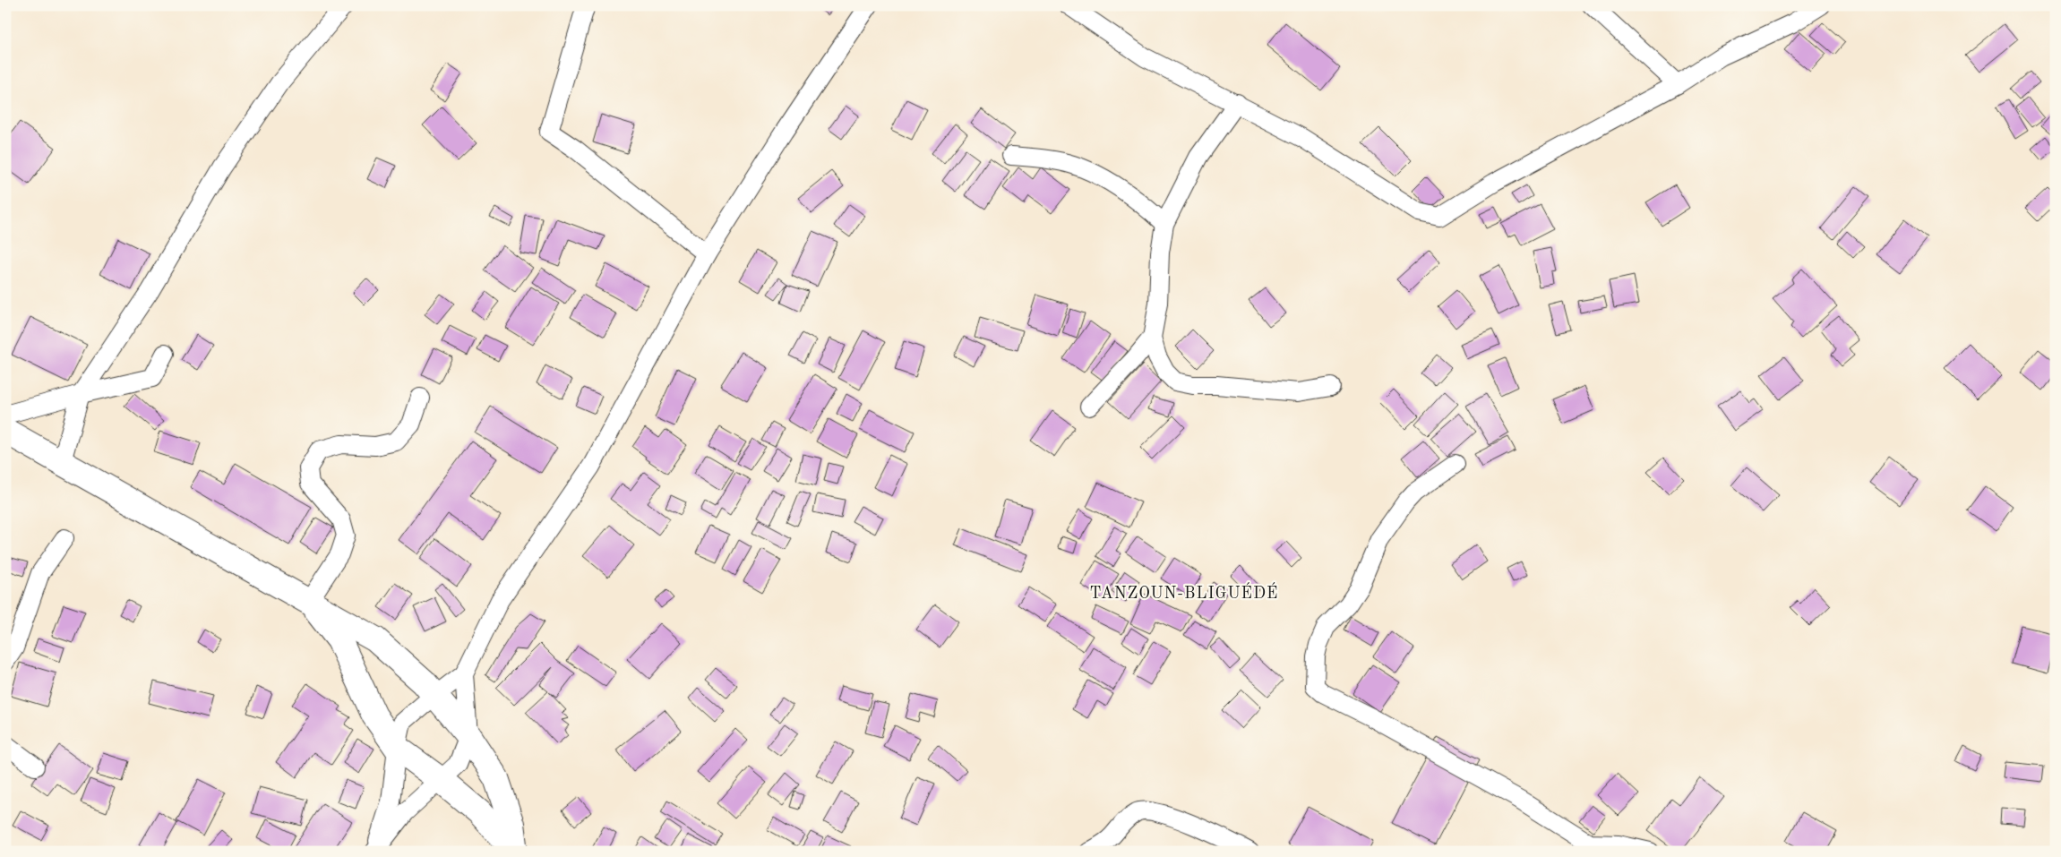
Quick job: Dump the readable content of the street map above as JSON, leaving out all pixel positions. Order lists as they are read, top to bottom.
{
  "districts": ["TANZOUN-BLIGUÉDÉ"]
}
